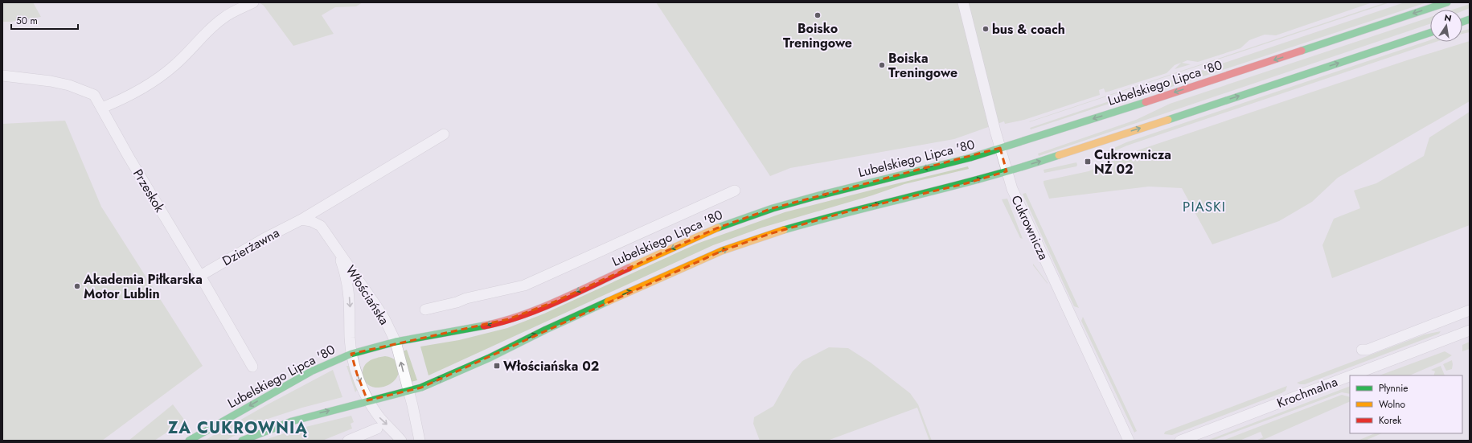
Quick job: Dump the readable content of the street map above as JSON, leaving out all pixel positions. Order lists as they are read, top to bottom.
{
  "streets": {
    "main road": ["Lubelskiego Lipca '80"],
    "street": [
      "Przeskok",
      "Cukrownicza",
      "Dzierżawna",
      "Włościańska",
      "Krochmalna"
    ]
  },
  "crossings": [
    ["Lubelskiego Lipca '80", "Cukrownicza"],
    ["Lubelskiego Lipca '80", "Włościańska"],
    ["Przeskok", "Dzierżawna"],
    ["Dzierżawna", "Włościańska"]
  ],
  "districts": ["PIASKI", "ZA CUKROWNIĄ"],
  "places": {
    "other": [
      "Boisko Treningowe",
      "bus & coach",
      "Boiska Treningowe",
      "Akademia Piłkarska Motor Lublin"
    ],
    "transit": ["Cukrownicza NŻ 02", "Włościańska 02"]
  },
  "legend": ["Płynnie", "Wolno", "Korek"],
  "scale_bar": "50 m",
  "north": "top"
}
